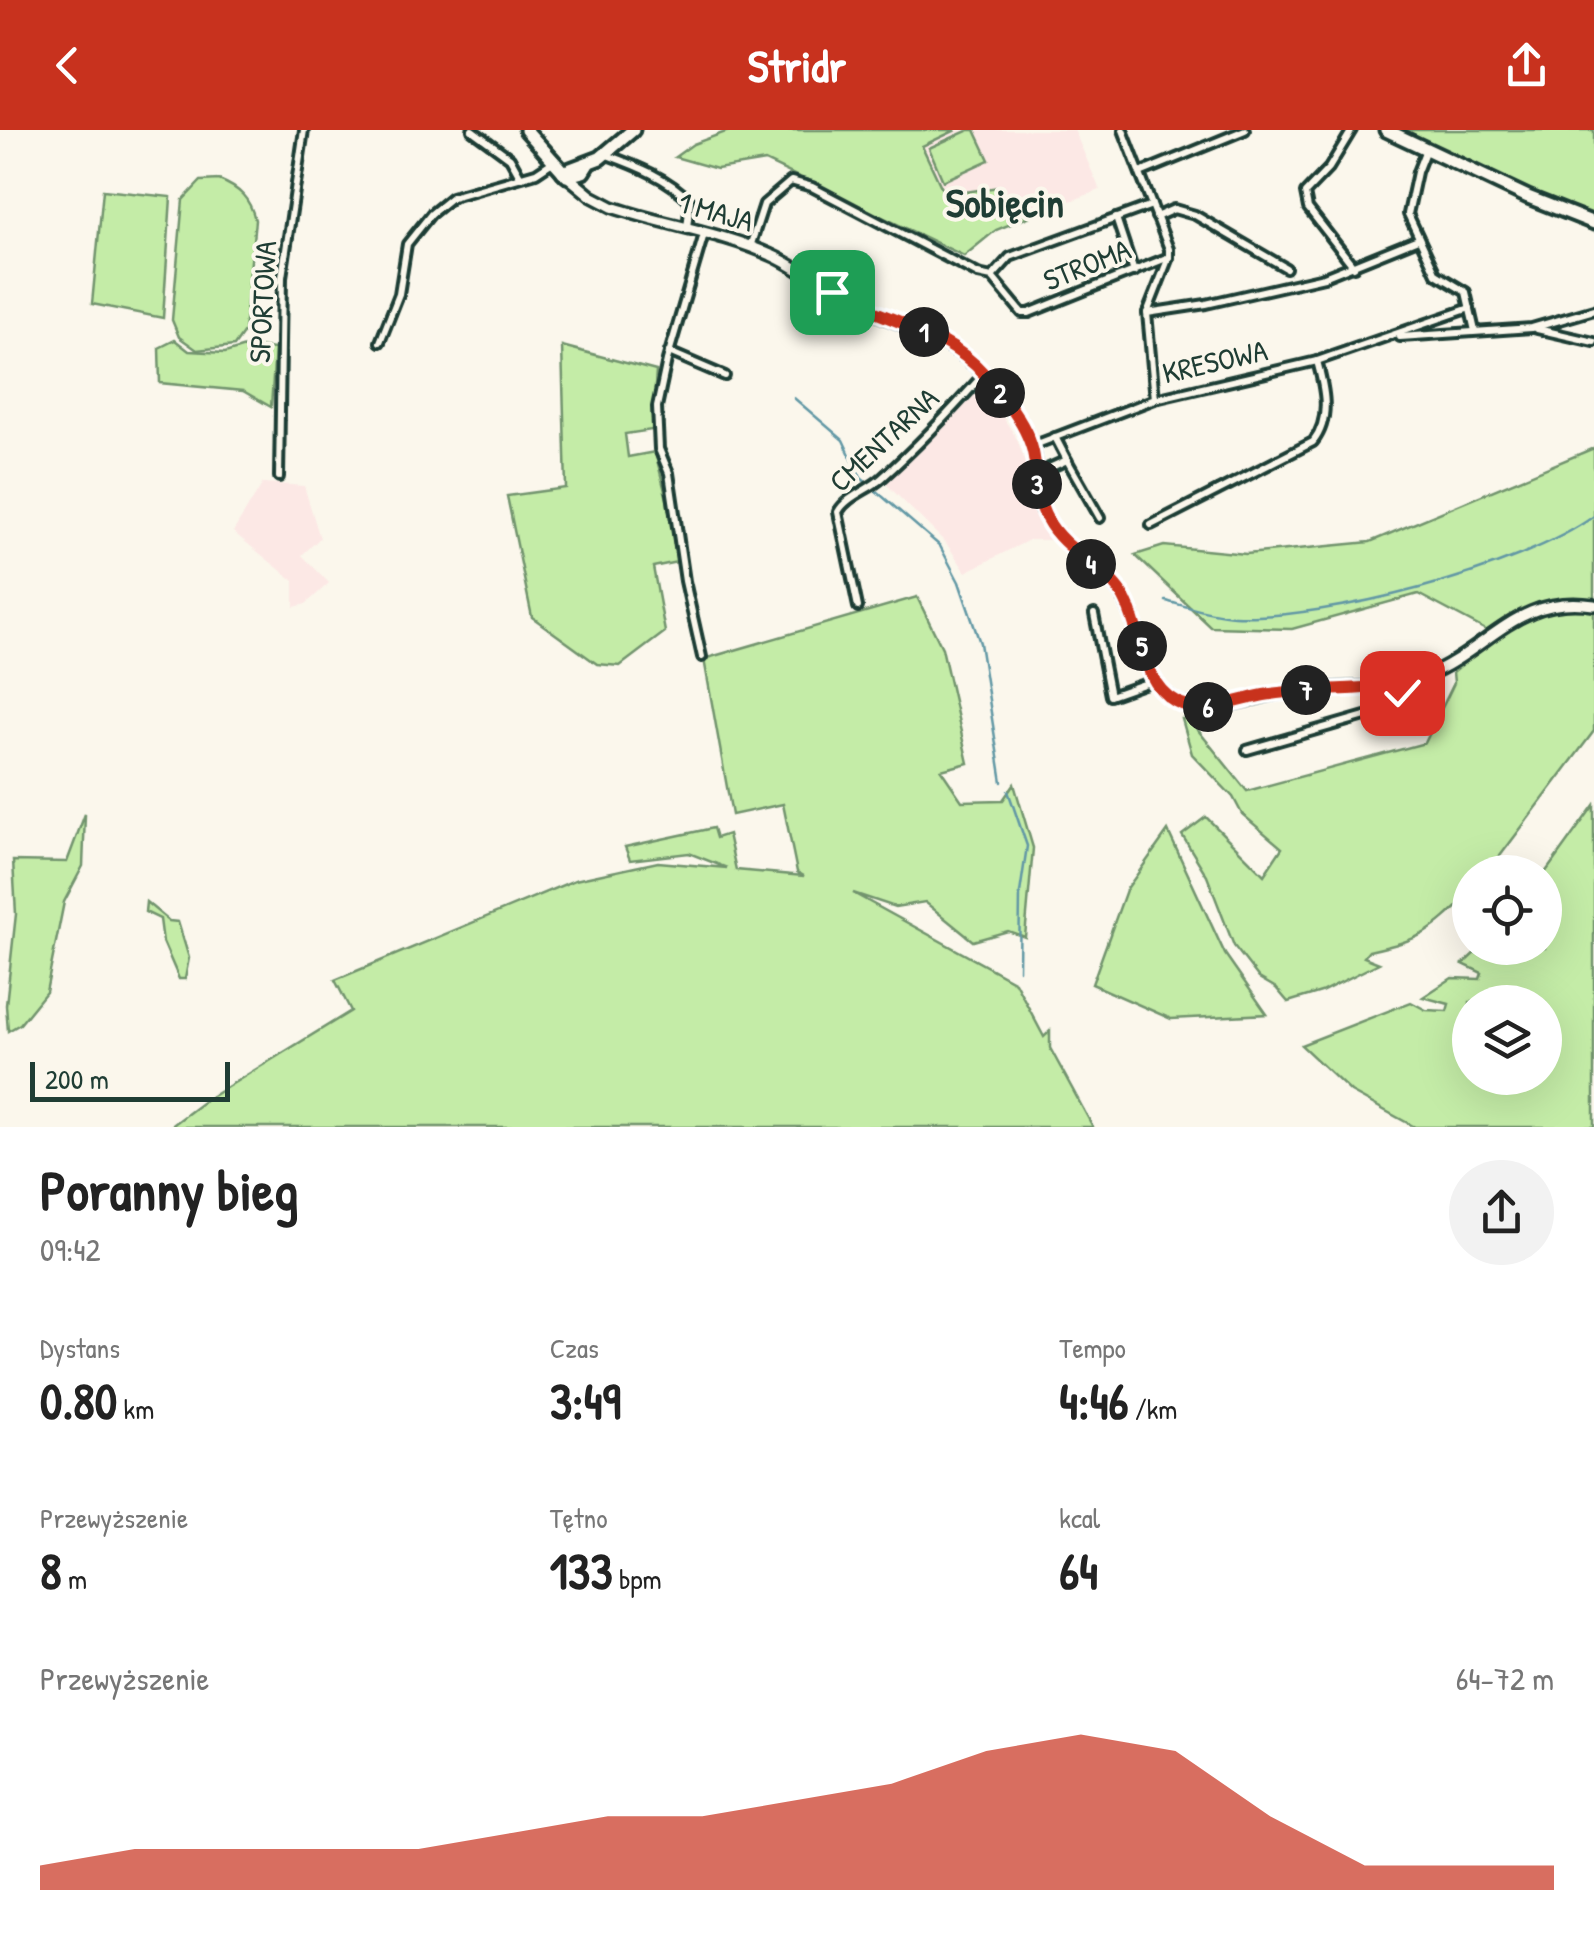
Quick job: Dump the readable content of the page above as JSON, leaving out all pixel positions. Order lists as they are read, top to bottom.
{
  "streets": {
    "main road": ["1 MAJA"],
    "street": [
      "STROMA",
      "SPORTOWA",
      "KRESOWA",
      "CMENTARNA"
    ]
  },
  "crossings": [
    ["1 MAJA", "KRESOWA"],
    ["1 MAJA", "CMENTARNA"]
  ],
  "districts": ["Sobięcin"],
  "scale_bar": "200 m",
  "page": {
    "header": "Stridr",
    "pins": [
      "1",
      "2",
      "3",
      "4",
      "5",
      "7",
      "6"
    ],
    "scale": "200 m",
    "heading": ["Poranny bieg", "09:42"],
    "stats": [
      ["Dystans", "0.80 km"],
      ["Czas", "3:49"],
      ["Tempo", "4:46 /km"],
      ["Przewyższenie", "8 m"],
      ["Tętno", "133 bpm"],
      ["kcal", "64"]
    ],
    "chart": ["Przewyższenie", "64–72 m"]
  }
}
